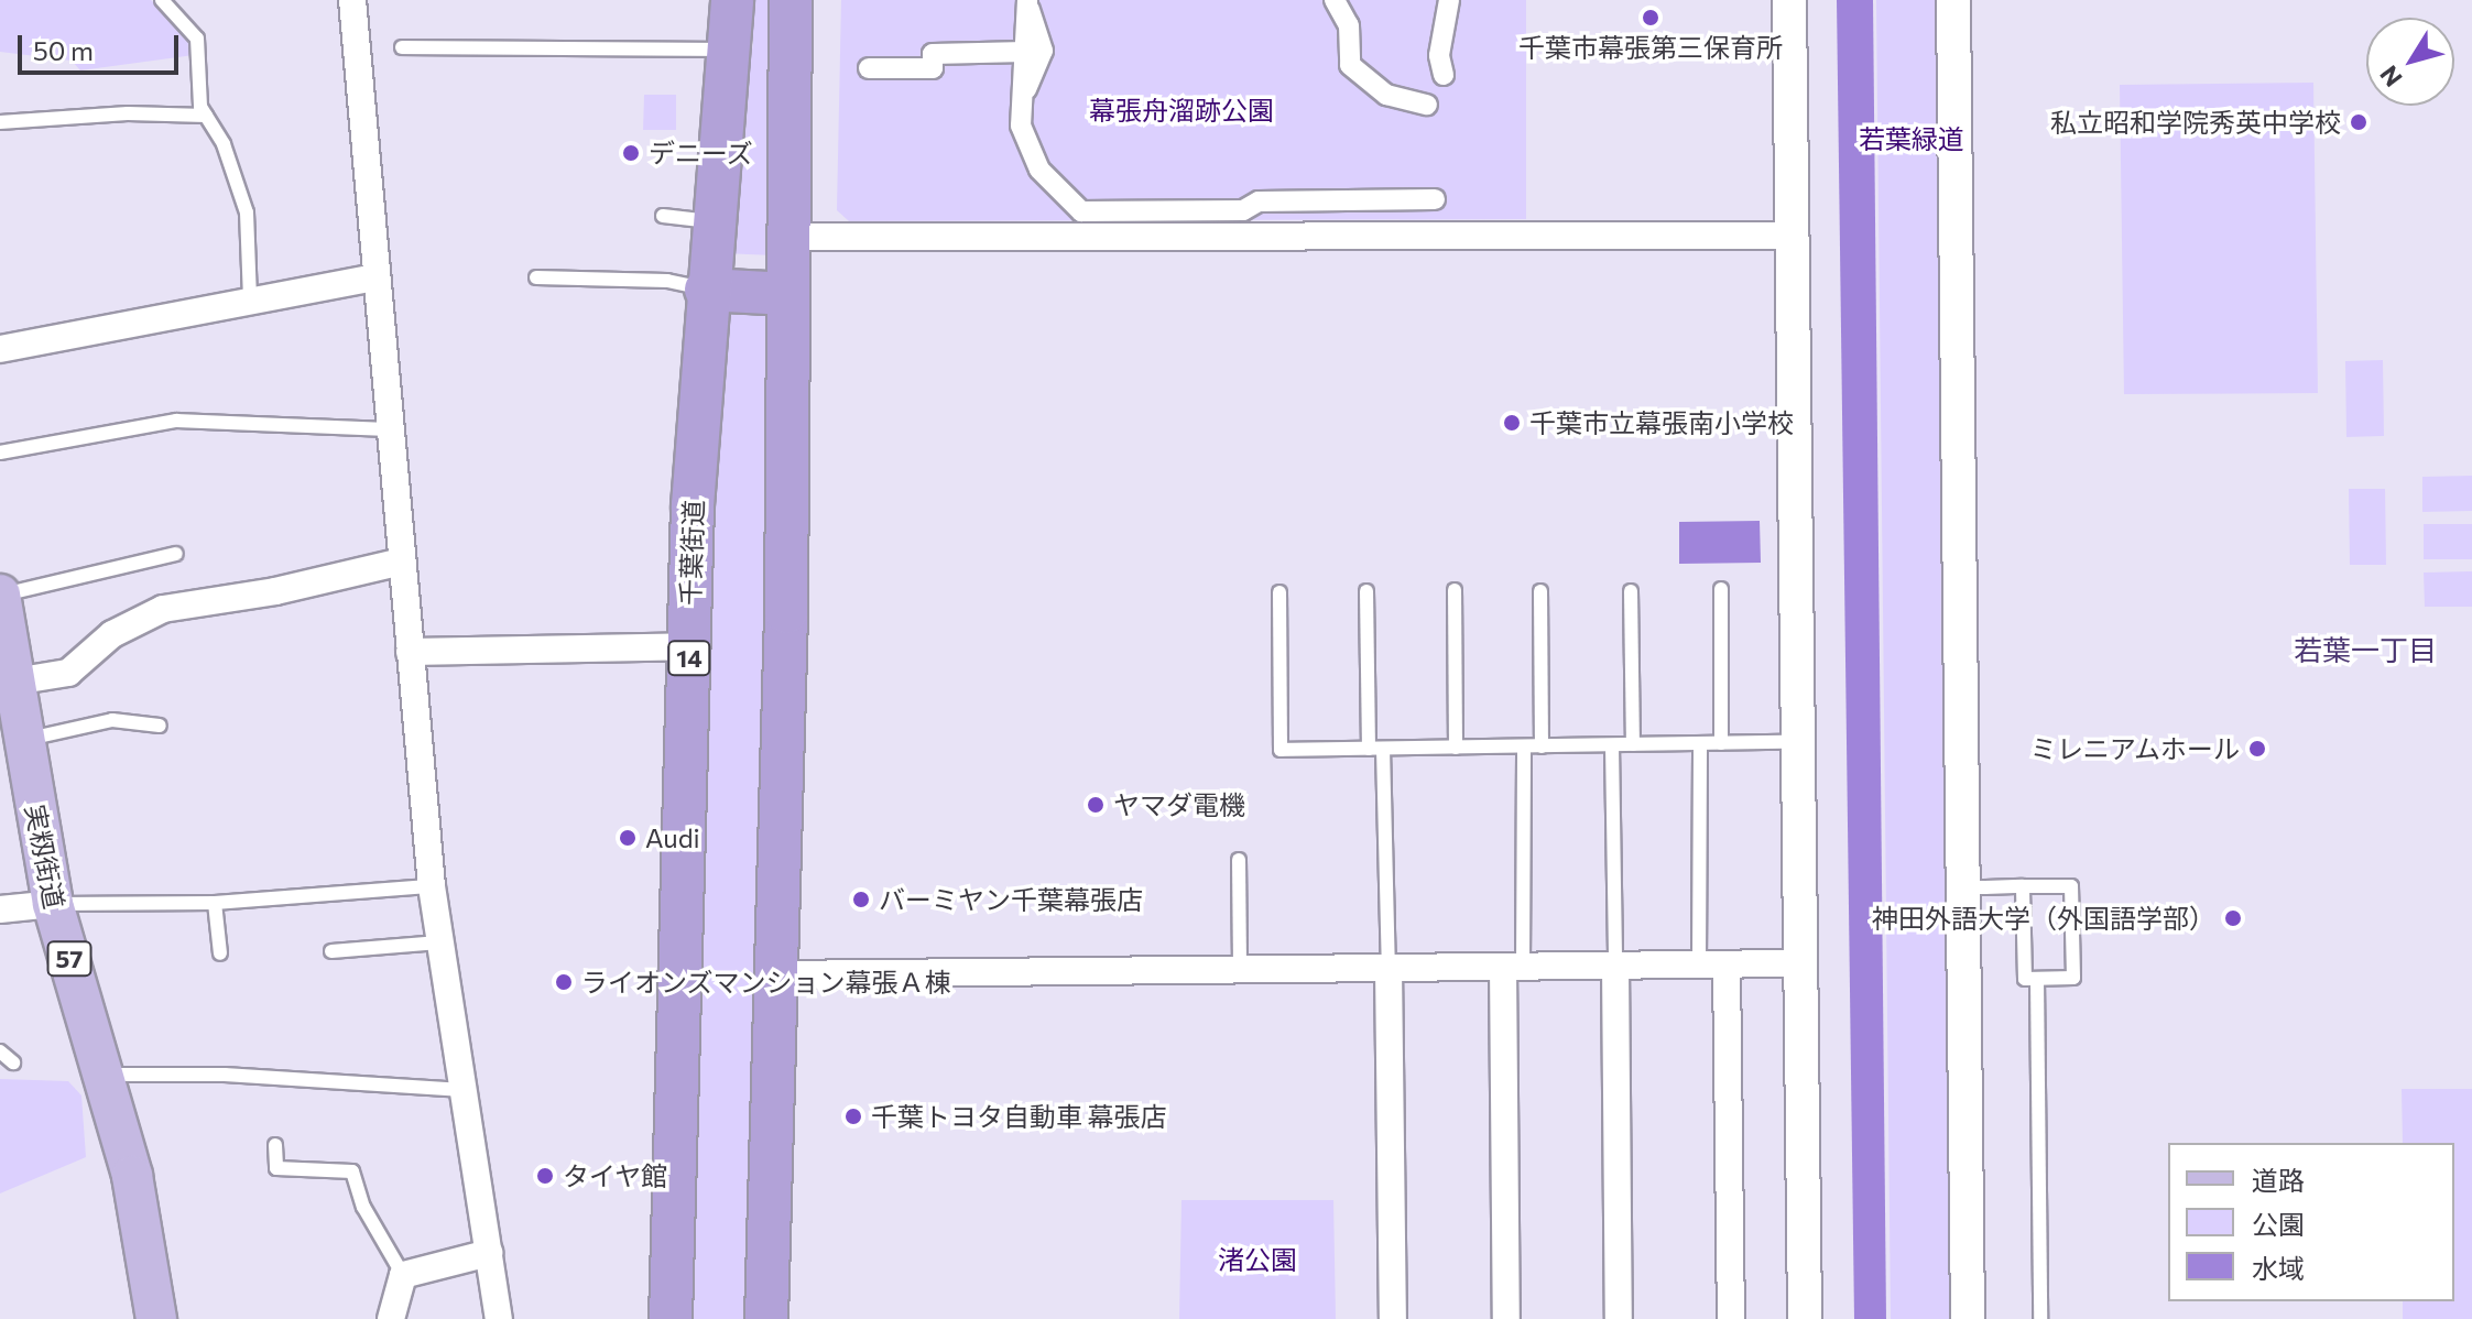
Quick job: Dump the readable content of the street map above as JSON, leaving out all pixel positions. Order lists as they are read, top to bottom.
{
  "streets": {
    "highway": ["千葉街道", "14"],
    "main road": ["実籾街道", "57"]
  },
  "districts": ["若葉一丁目"],
  "parks": ["幕張舟溜跡公園", "若葉緑道", "渚公園"],
  "places": [
    "千葉市幕張第三保育所",
    "私立昭和学院秀英中学校",
    "デニーズ",
    "千葉市立幕張南小学校",
    "ミレニアムホール",
    "ヤマダ電機",
    "Audi",
    "バーミヤン千葉幕張店",
    "神田外語大学（外国語学部）",
    "ライオンズマンション幕張Ａ棟",
    "千葉トヨタ自動車 幕張店",
    "タイヤ館"
  ],
  "legend": ["道路", "公園", "水域"],
  "scale_bar": "50 m",
  "north": "bottom left"
}
